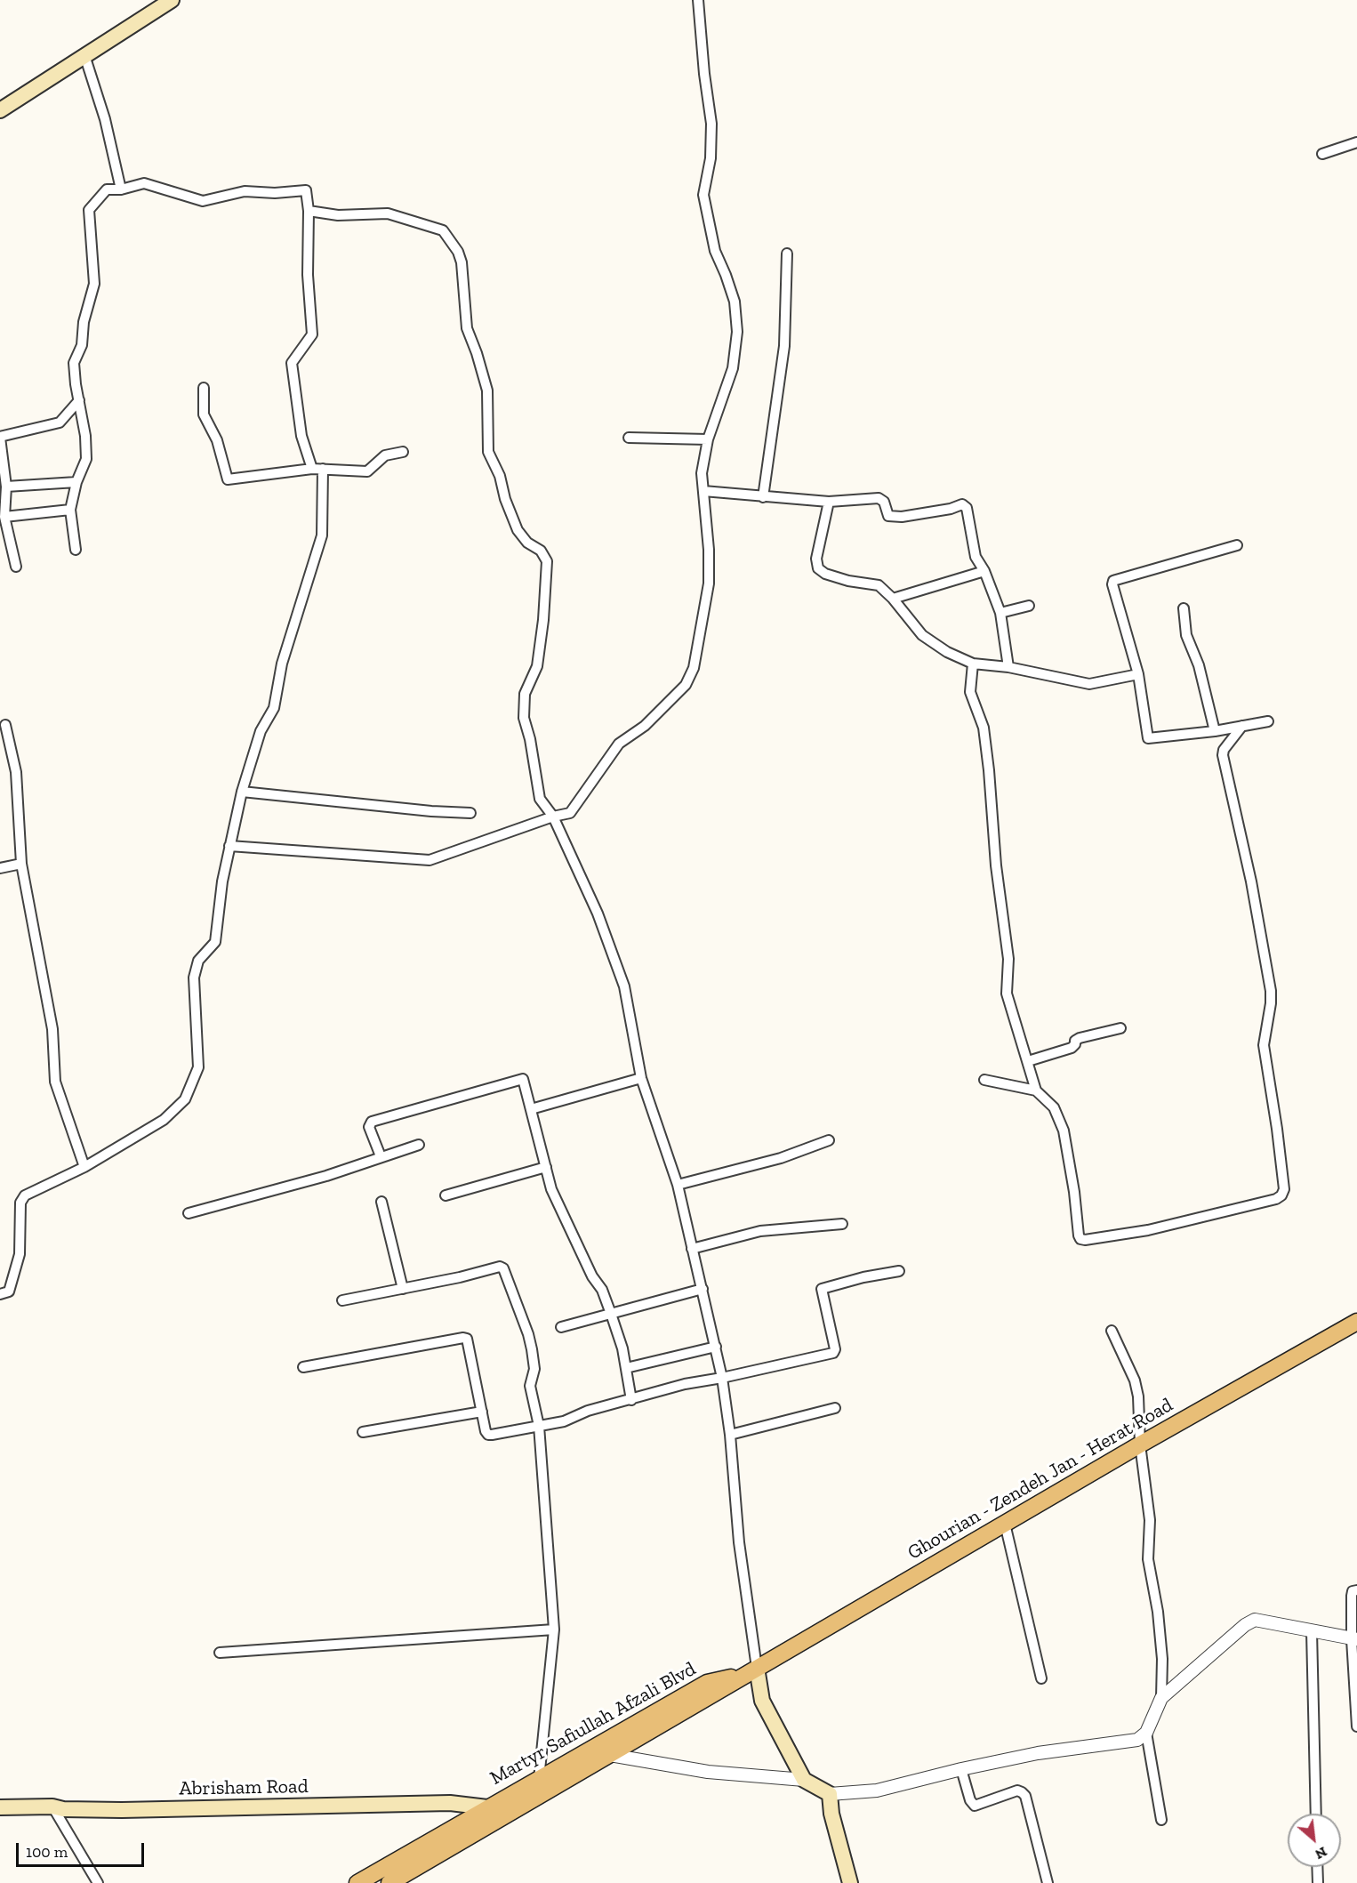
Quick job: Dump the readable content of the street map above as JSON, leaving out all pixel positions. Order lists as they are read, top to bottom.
{
  "streets": {
    "main road": ["Ghourian - Zendeh Jan - Herat Road", "Martyr Safiullah Afzali Blvd", "Abrisham Road"]
  },
  "crossings": [
    ["Ghourian - Zendeh Jan - Herat Road", "Martyr Safiullah Afzali Blvd"],
    ["Martyr Safiullah Afzali Blvd", "Abrisham Road"]
  ],
  "scale_bar": "100 m",
  "north": "bottom right"
}
